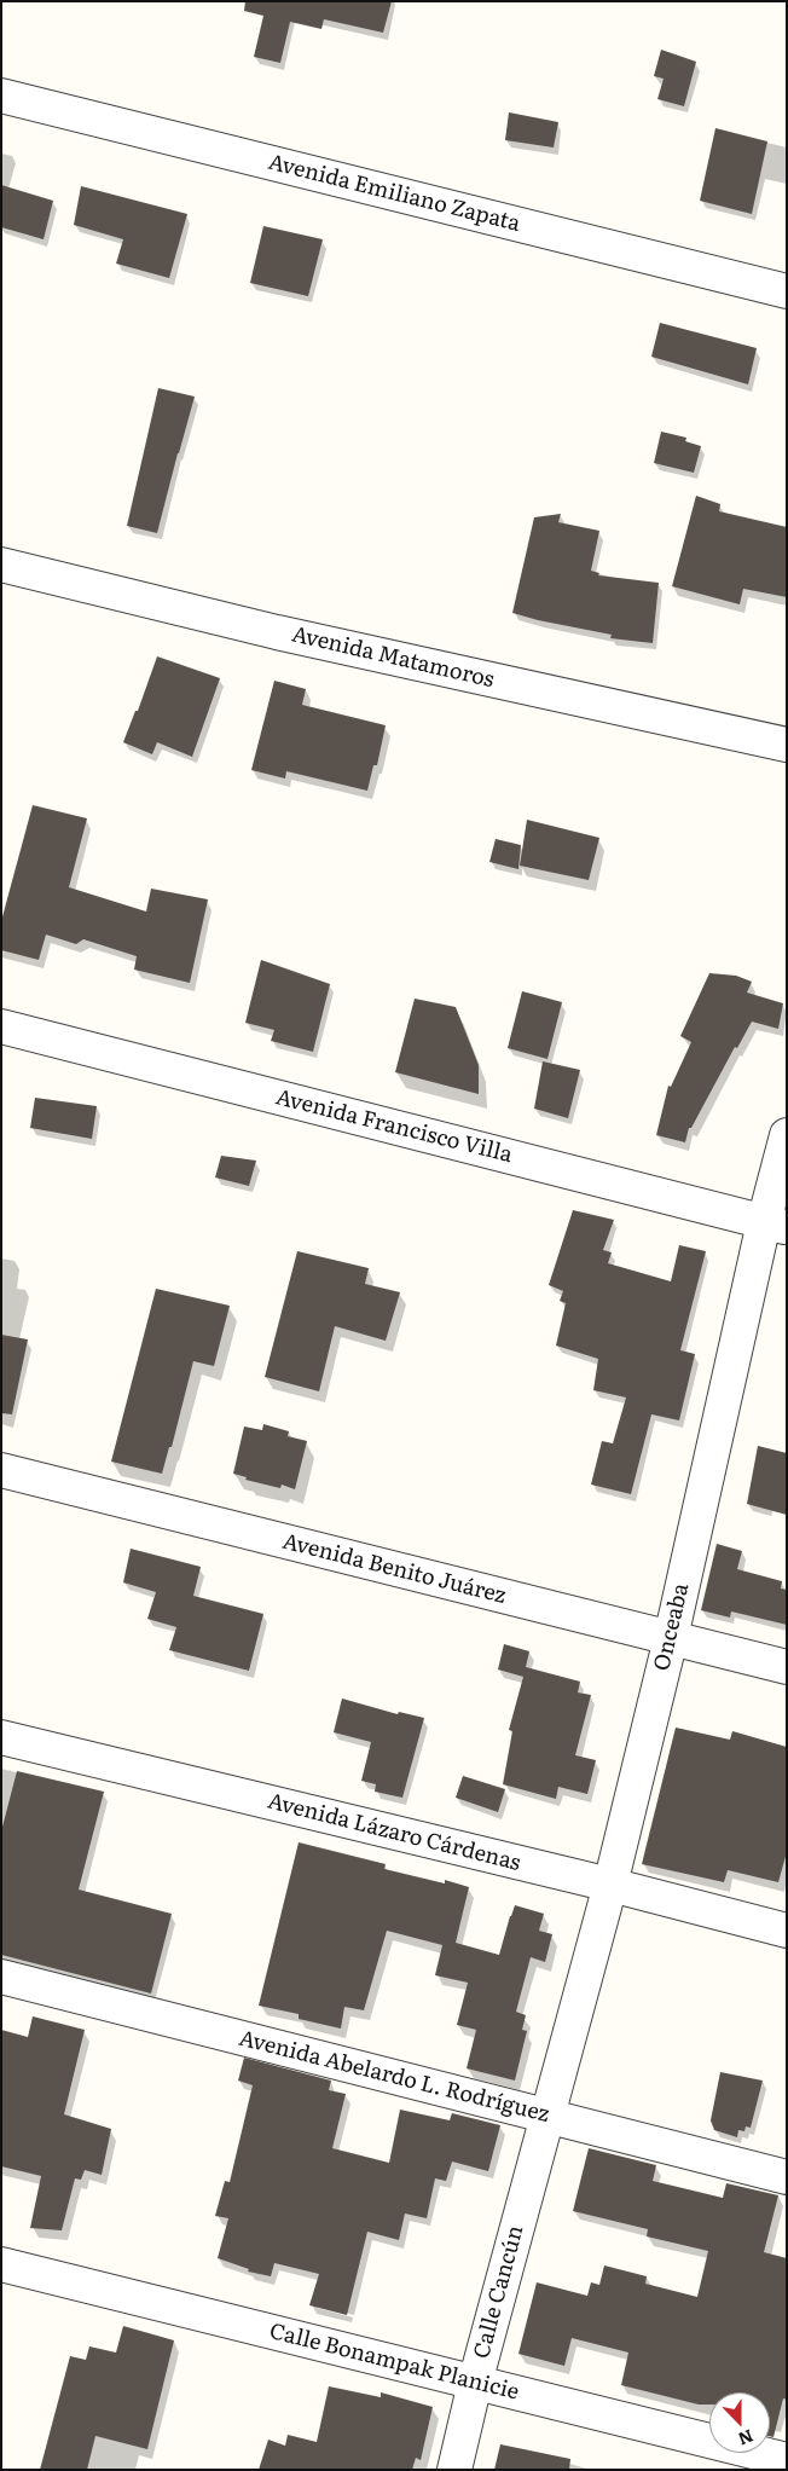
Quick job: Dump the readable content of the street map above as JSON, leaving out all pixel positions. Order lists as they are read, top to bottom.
{
  "streets": {
    "street": [
      "Avenida Emiliano Zapata",
      "Avenida Matamoros",
      "Avenida Francisco Villa",
      "Avenida Benito Juárez",
      "Onceaba",
      "Avenida Lázaro Cárdenas",
      "Avenida Abelardo L. Rodríguez",
      "Calle Cancún",
      "Calle Bonampak Planicie"
    ]
  },
  "crossings": [
    ["Avenida Francisco Villa", "Onceaba"],
    ["Avenida Benito Juárez", "Onceaba"],
    ["Onceaba", "Avenida Lázaro Cárdenas"],
    ["Onceaba", "Avenida Abelardo L. Rodríguez"],
    ["Onceaba", "Calle Cancún"],
    ["Avenida Abelardo L. Rodríguez", "Calle Cancún"],
    ["Calle Cancún", "Calle Bonampak Planicie"]
  ],
  "north": "bottom"
}
